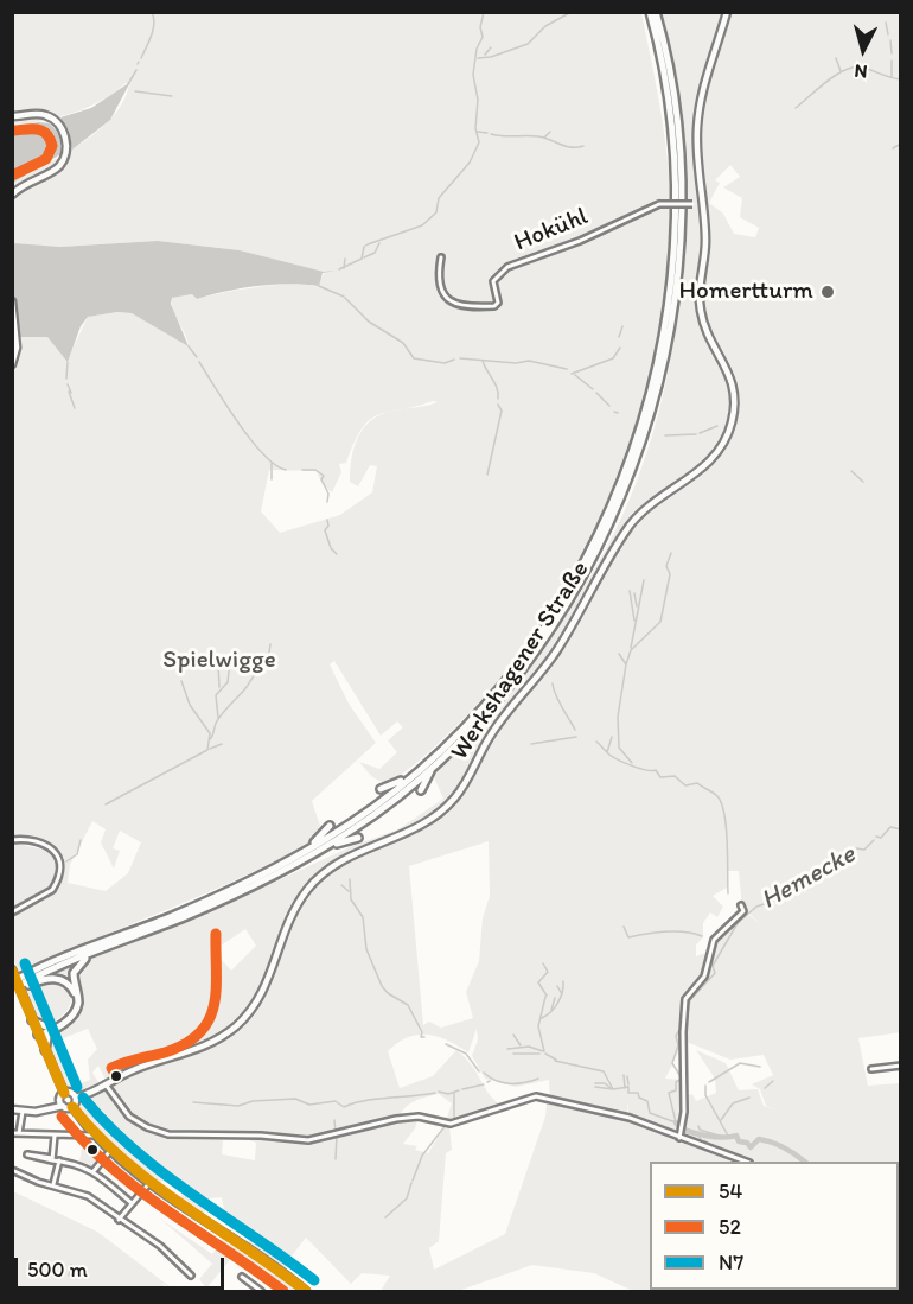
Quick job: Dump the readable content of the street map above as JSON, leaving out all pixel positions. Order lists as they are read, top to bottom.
{
  "streets": {
    "main road": ["Werkshagener Straße"],
    "street": ["Hokühl"]
  },
  "crossings": [
    ["Hokühl", "Werkshagener Straße"]
  ],
  "water": ["Hemecke"],
  "parks": ["Spielwigge"],
  "places": ["Homertturm"],
  "lines": ["transit line 52", "transit line N7", "transit line 54"],
  "legend": ["54", "52", "N7"],
  "scale_bar": "500 m",
  "north": "bottom"
}
